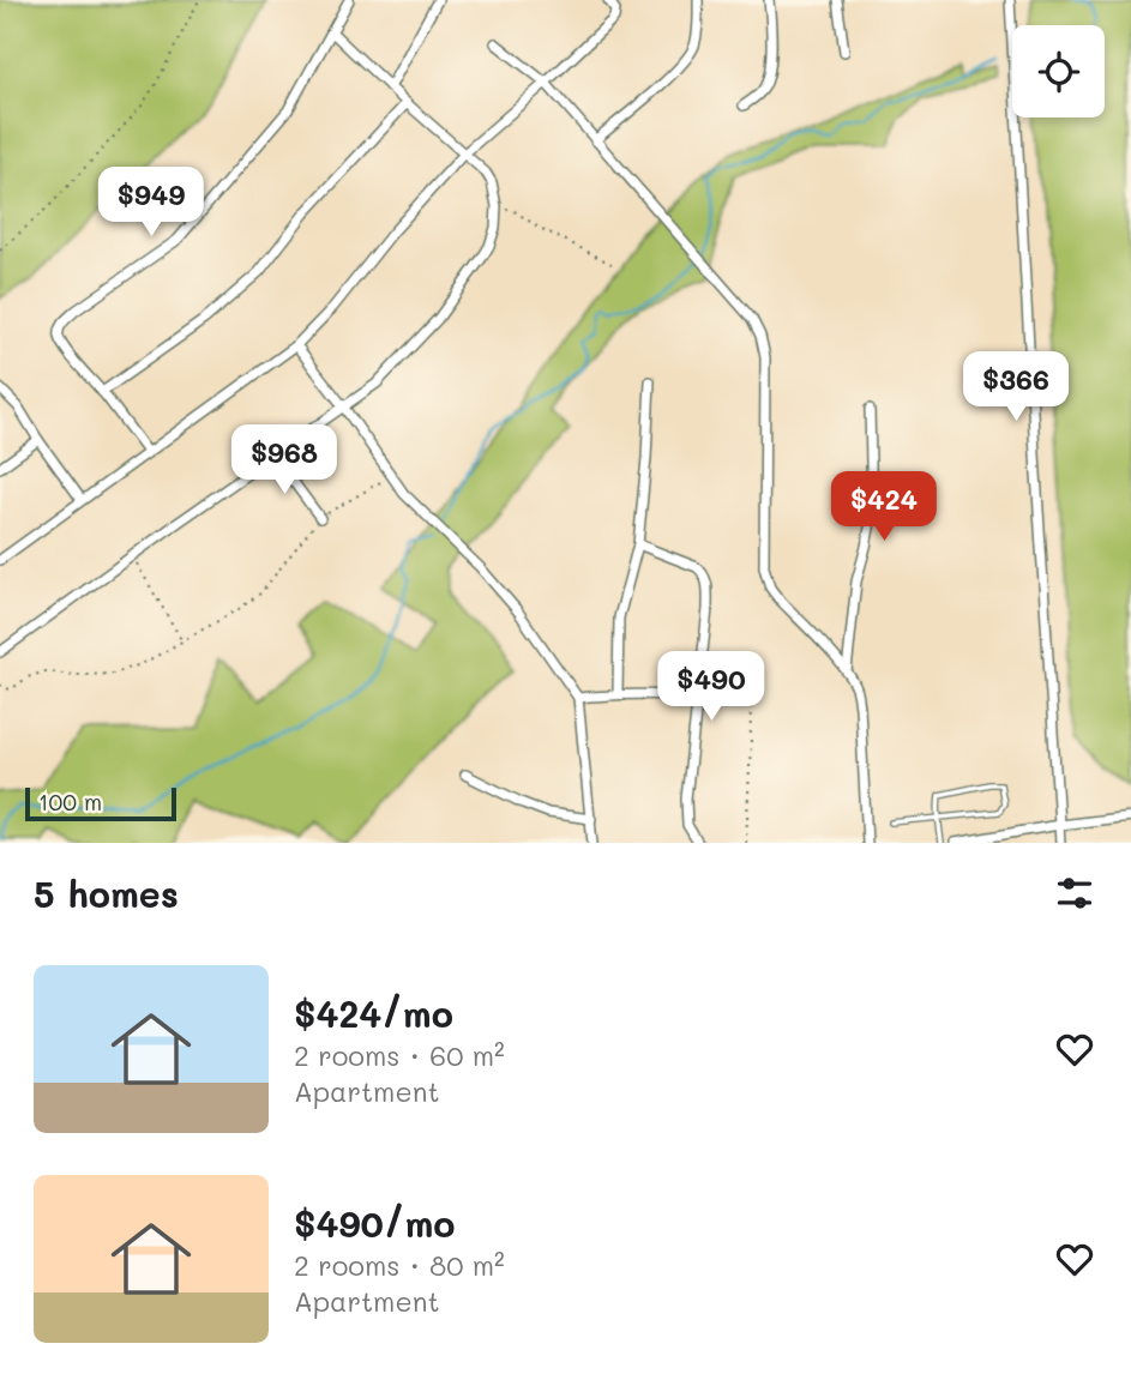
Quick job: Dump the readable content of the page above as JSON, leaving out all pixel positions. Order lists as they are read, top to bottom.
{
  "scale_bar": "100 m",
  "page": {
    "price": [
      "$949",
      "$366",
      "$968",
      "$424",
      "$490"
    ],
    "scale": "100 m",
    "heading": "5 homes",
    "list": [
      {
        "name": "$424/mo",
        "note": "2 rooms · 60 m² · Apartment"
      },
      {
        "name": "$490/mo",
        "note": "2 rooms · 80 m² · Apartment"
      }
    ]
  }
}
